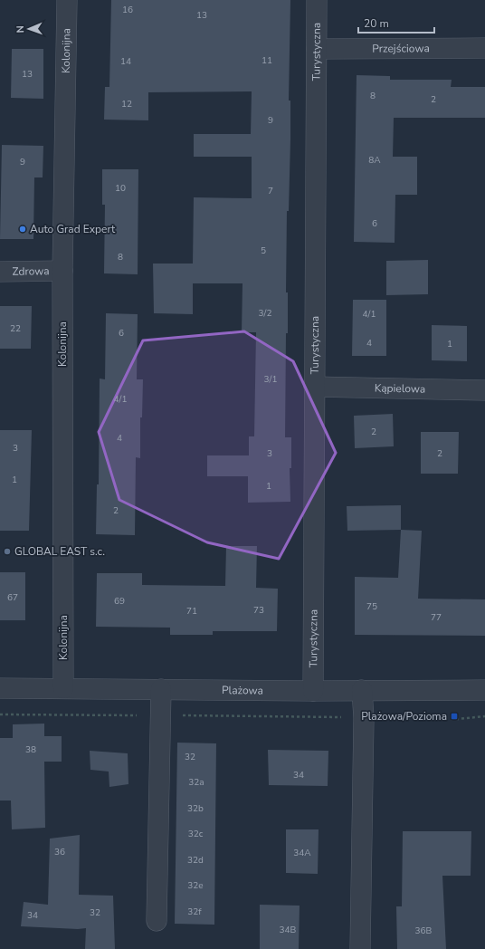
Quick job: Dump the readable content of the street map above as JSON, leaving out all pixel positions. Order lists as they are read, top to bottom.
{
  "streets": {
    "street": [
      "Przejściowa",
      "Kolonijna",
      "Turystyczna",
      "Zdrowa",
      "Kąpielowa",
      "Plażowa"
    ]
  },
  "crossings": [
    ["Przejściowa", "Turystyczna"],
    ["Kolonijna", "Zdrowa"],
    ["Kolonijna", "Plażowa"],
    ["Turystyczna", "Kąpielowa"],
    ["Turystyczna", "Plażowa"]
  ],
  "places": {
    "other": ["Auto Grad Expert", "GLOBAL EAST s.c."],
    "transit": ["Plażowa/Pozioma"]
  },
  "house_numbers": [
    "16",
    "13",
    "11",
    "14",
    "13",
    "8",
    "2",
    "12",
    "9",
    "8A",
    "9",
    "10",
    "7",
    "6",
    "5",
    "8",
    "3/2",
    "4/1",
    "22",
    "6",
    "4",
    "1",
    "3/1",
    "4/1",
    "2",
    "4",
    "3",
    "3",
    "2",
    "1",
    "1",
    "2",
    "67",
    "69",
    "75",
    "73",
    "71",
    "77",
    "38",
    "32",
    "34",
    "32a",
    "32b",
    "32c",
    "36",
    "34A",
    "32d",
    "32e",
    "32f",
    "32",
    "34",
    "34B",
    "36B"
  ],
  "scale_bar": "20 m",
  "north": "left"
}
